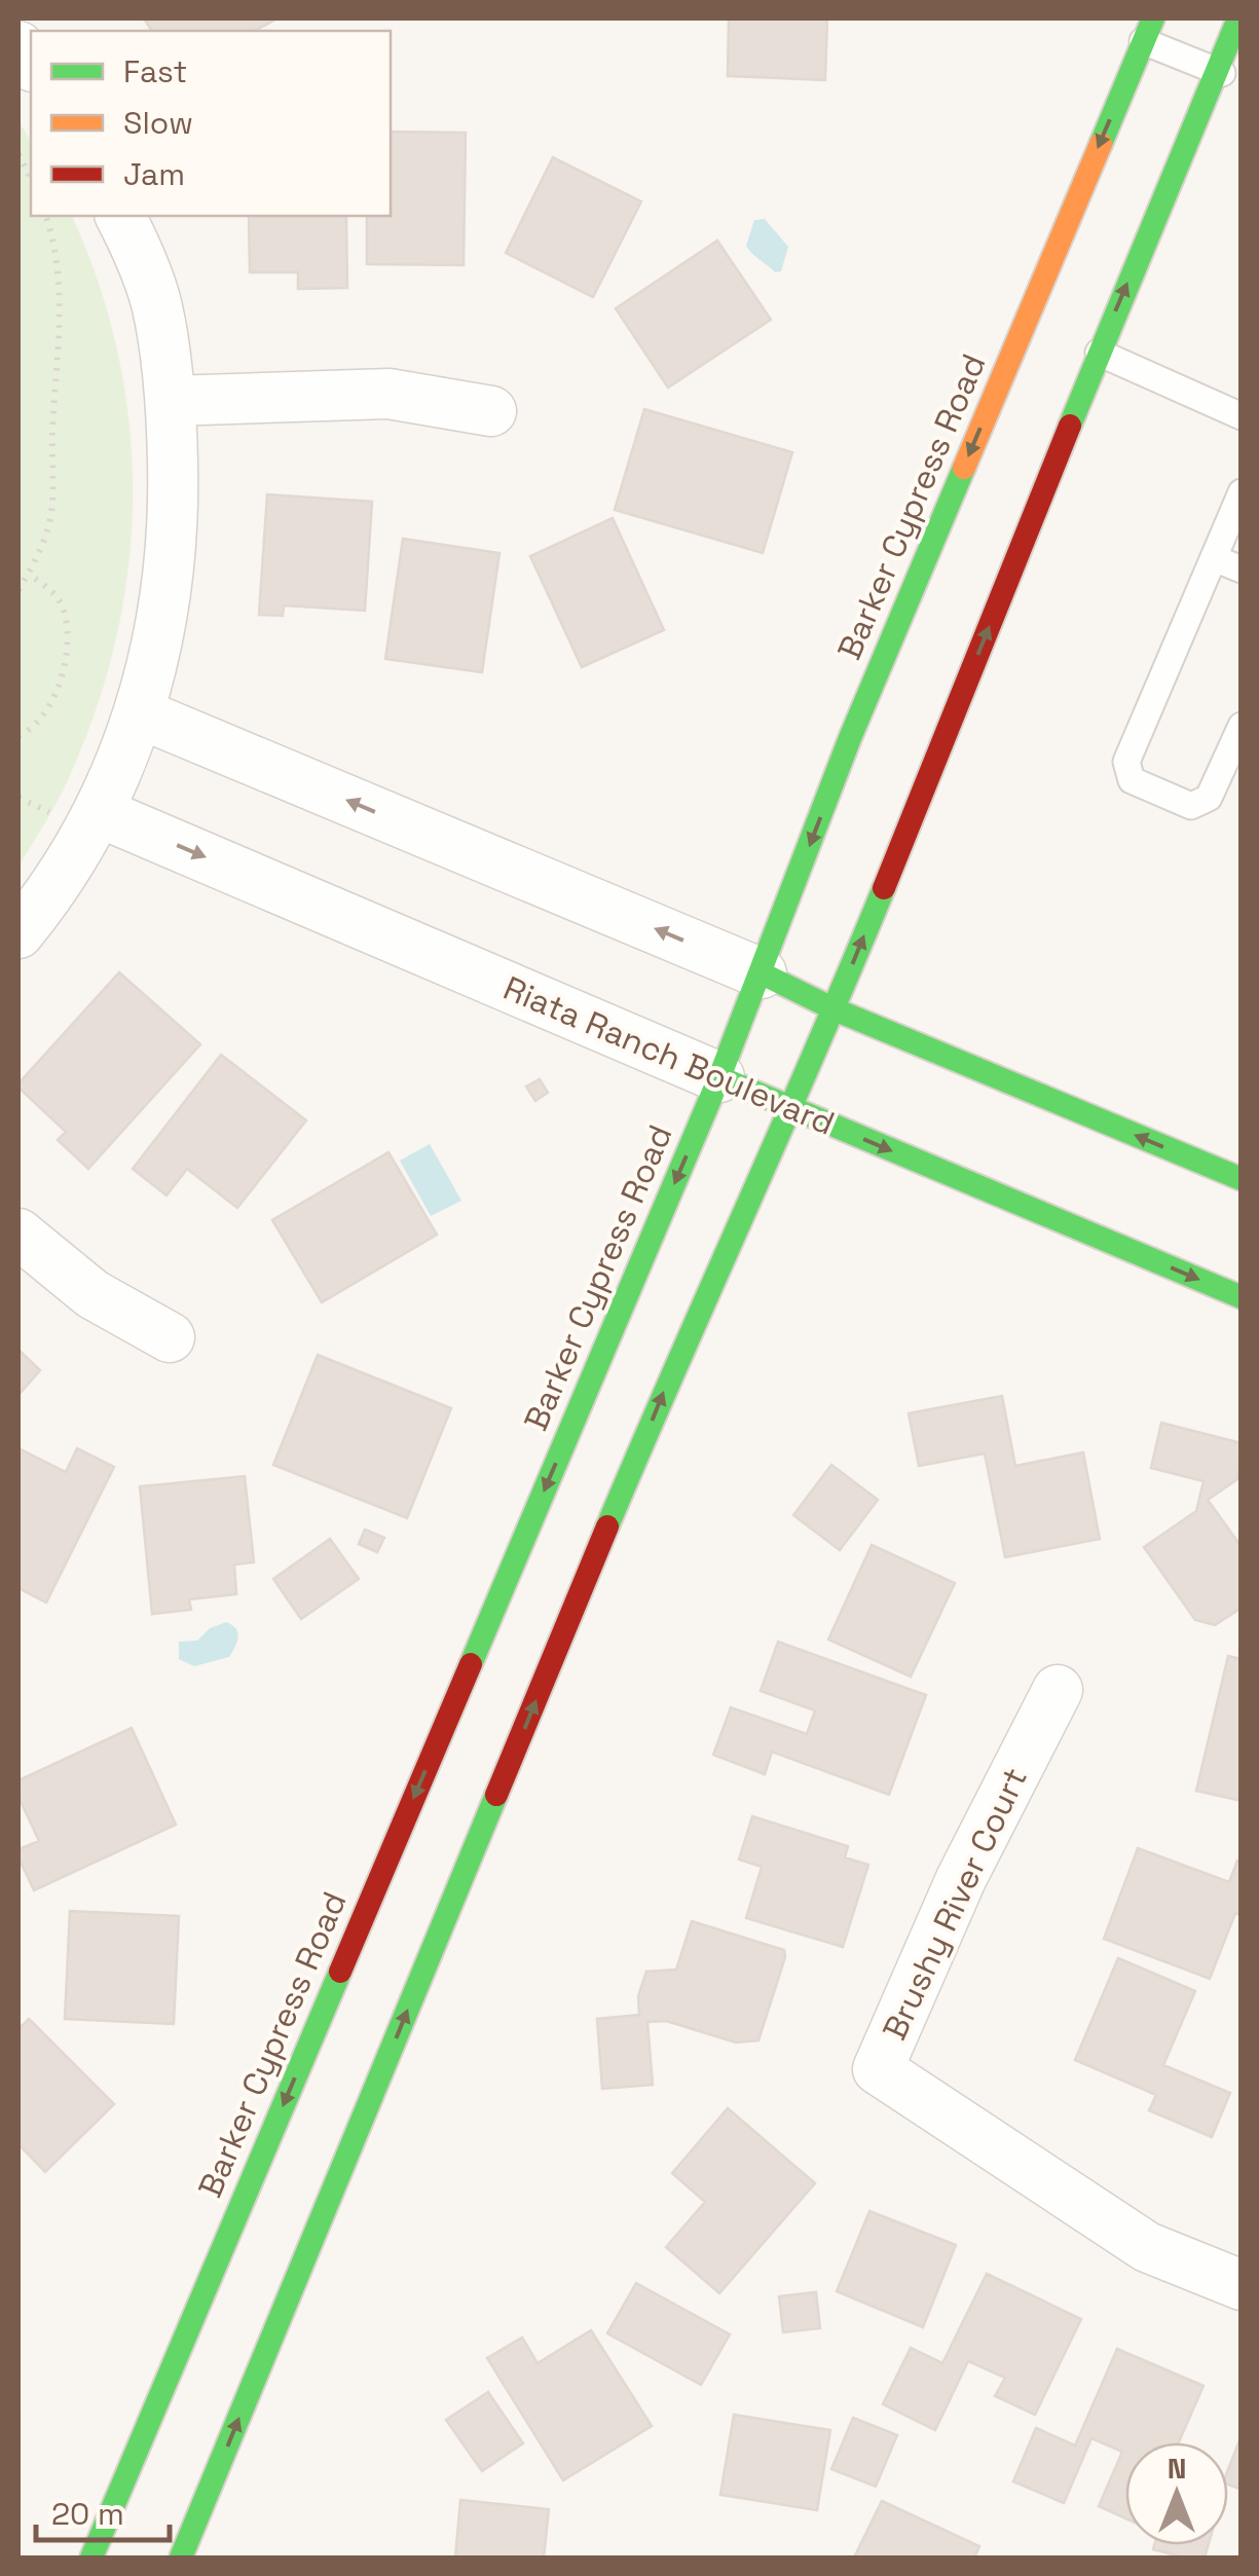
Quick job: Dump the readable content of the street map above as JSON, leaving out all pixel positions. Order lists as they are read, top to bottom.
{
  "streets": {
    "main road": ["Barker Cypress Road", "Riata Ranch Boulevard"],
    "street": ["Brushy River Court"]
  },
  "crossings": [
    ["Barker Cypress Road", "Riata Ranch Boulevard"]
  ],
  "legend": ["Fast", "Slow", "Jam"],
  "scale_bar": "20 m",
  "north": "top"
}
